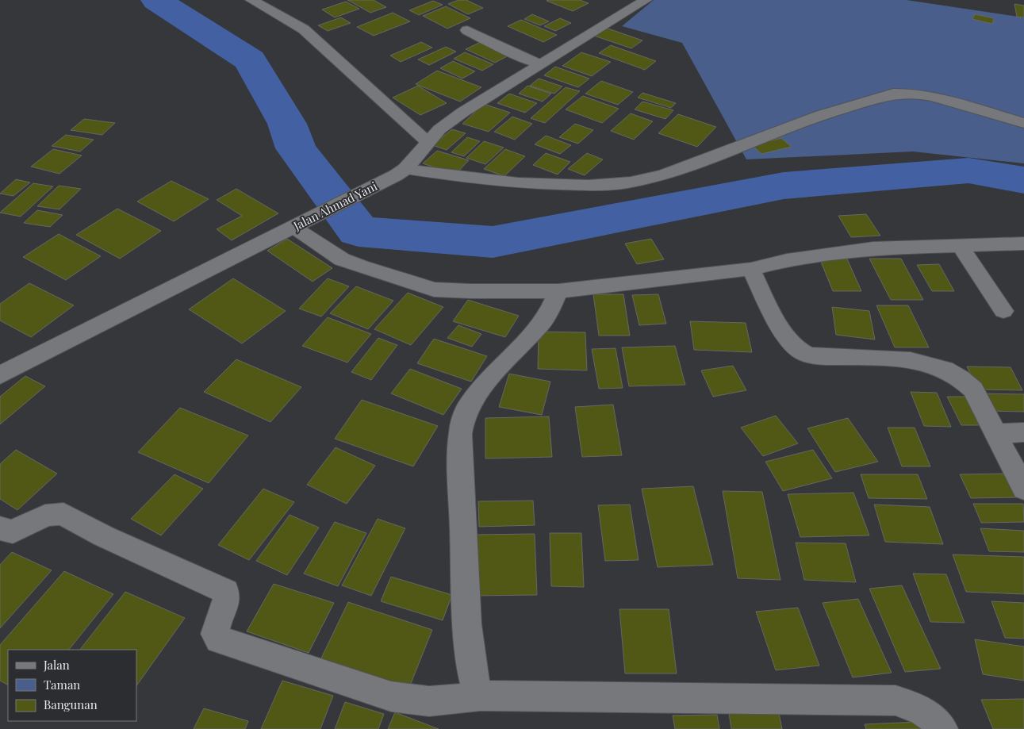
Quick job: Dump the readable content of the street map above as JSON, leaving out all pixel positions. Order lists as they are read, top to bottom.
{
  "streets": {
    "street": ["Jalan Ahmad Yani"]
  },
  "legend": ["Jalan", "Taman", "Bangunan"]
}
